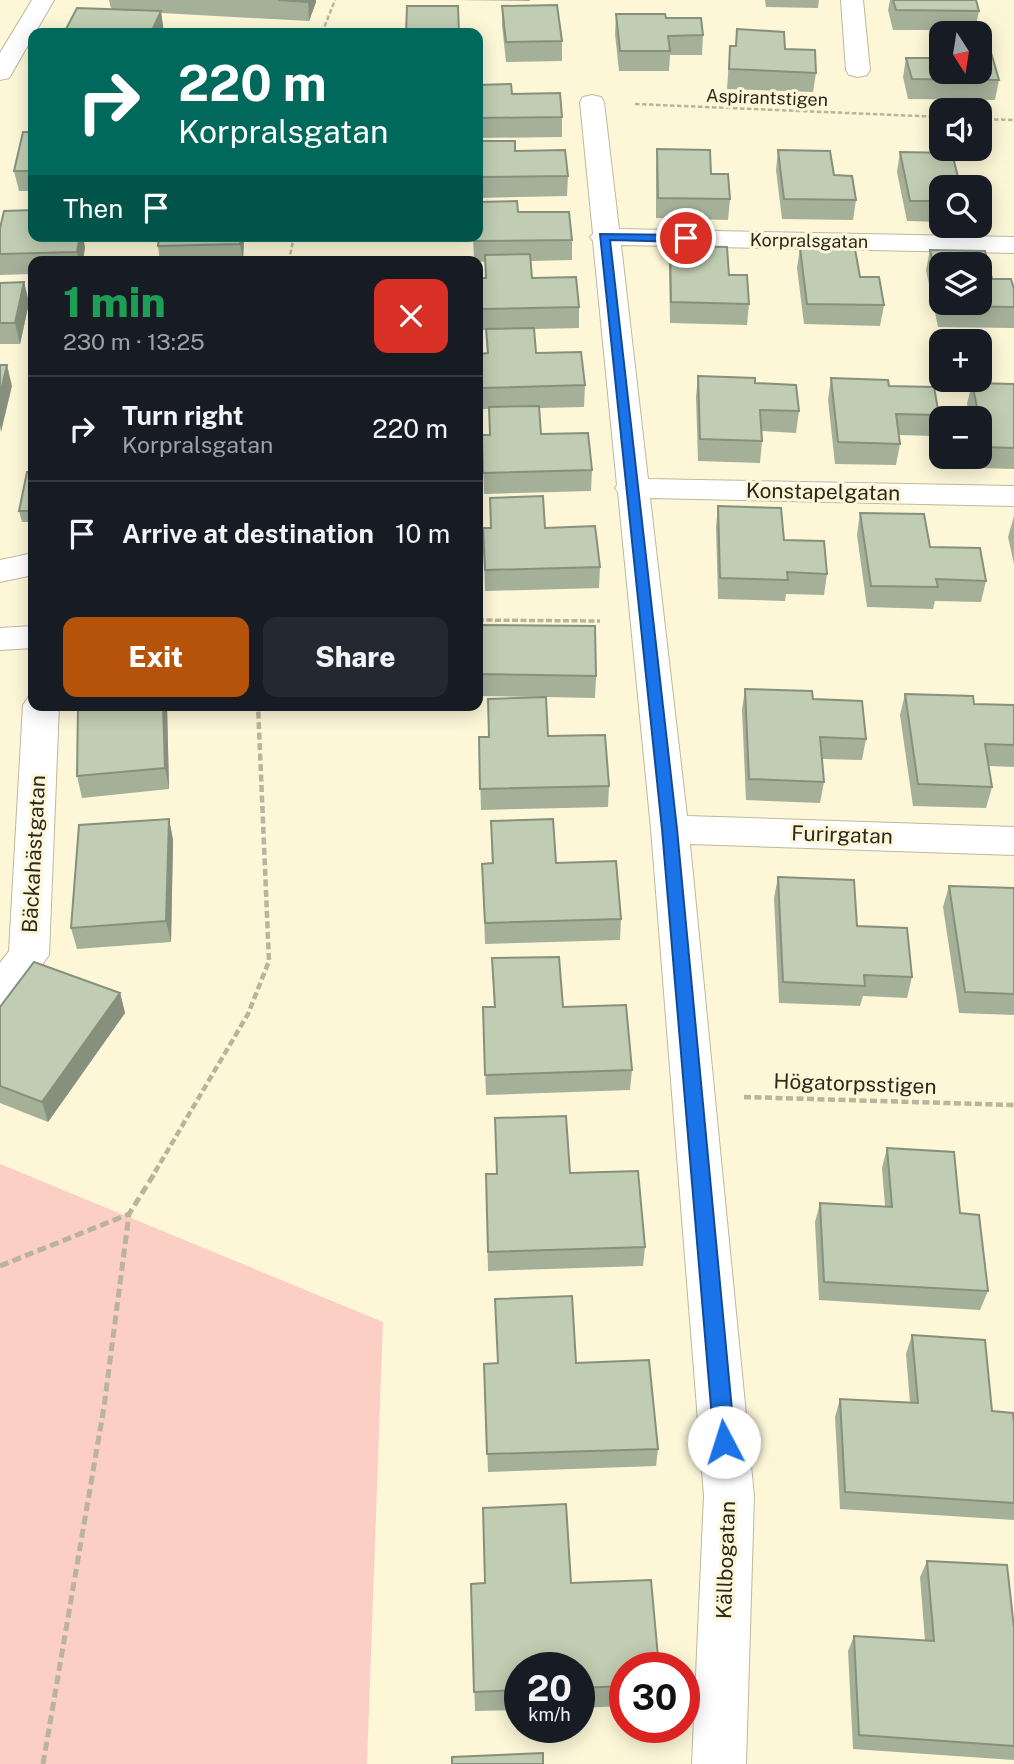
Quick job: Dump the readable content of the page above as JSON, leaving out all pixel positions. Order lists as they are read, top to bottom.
{
  "streets": {
    "street": [
      "Korpralsgatan",
      "Konstapelgatan",
      "Furirgatan",
      "Bäckahästgatan",
      "Källbogatan"
    ],
    "path": ["Aspirantstigen", "Högatorpsstigen"]
  },
  "crossings": [
    ["Aspirantstigen", "Källbogatan"],
    ["Korpralsgatan", "Källbogatan"],
    ["Konstapelgatan", "Källbogatan"],
    ["Furirgatan", "Källbogatan"],
    ["Högatorpsstigen", "Källbogatan"]
  ],
  "north": "bottom",
  "page": {
    "map_buttons": ["+", "−"],
    "turn": ["220 m", "Korpralsgatan"],
    "then": "Then",
    "heading": ["1 min", "230 m · 13:25"],
    "list": [
      {
        "name": "Turn right",
        "note": "Korpralsgatan",
        "value": "220 m"
      },
      {
        "name": "Arrive at destination",
        "value": "10 m"
      }
    ],
    "buttons": ["Exit", "Share"],
    "speed": "20 km/h",
    "limit": "30"
  }
}
